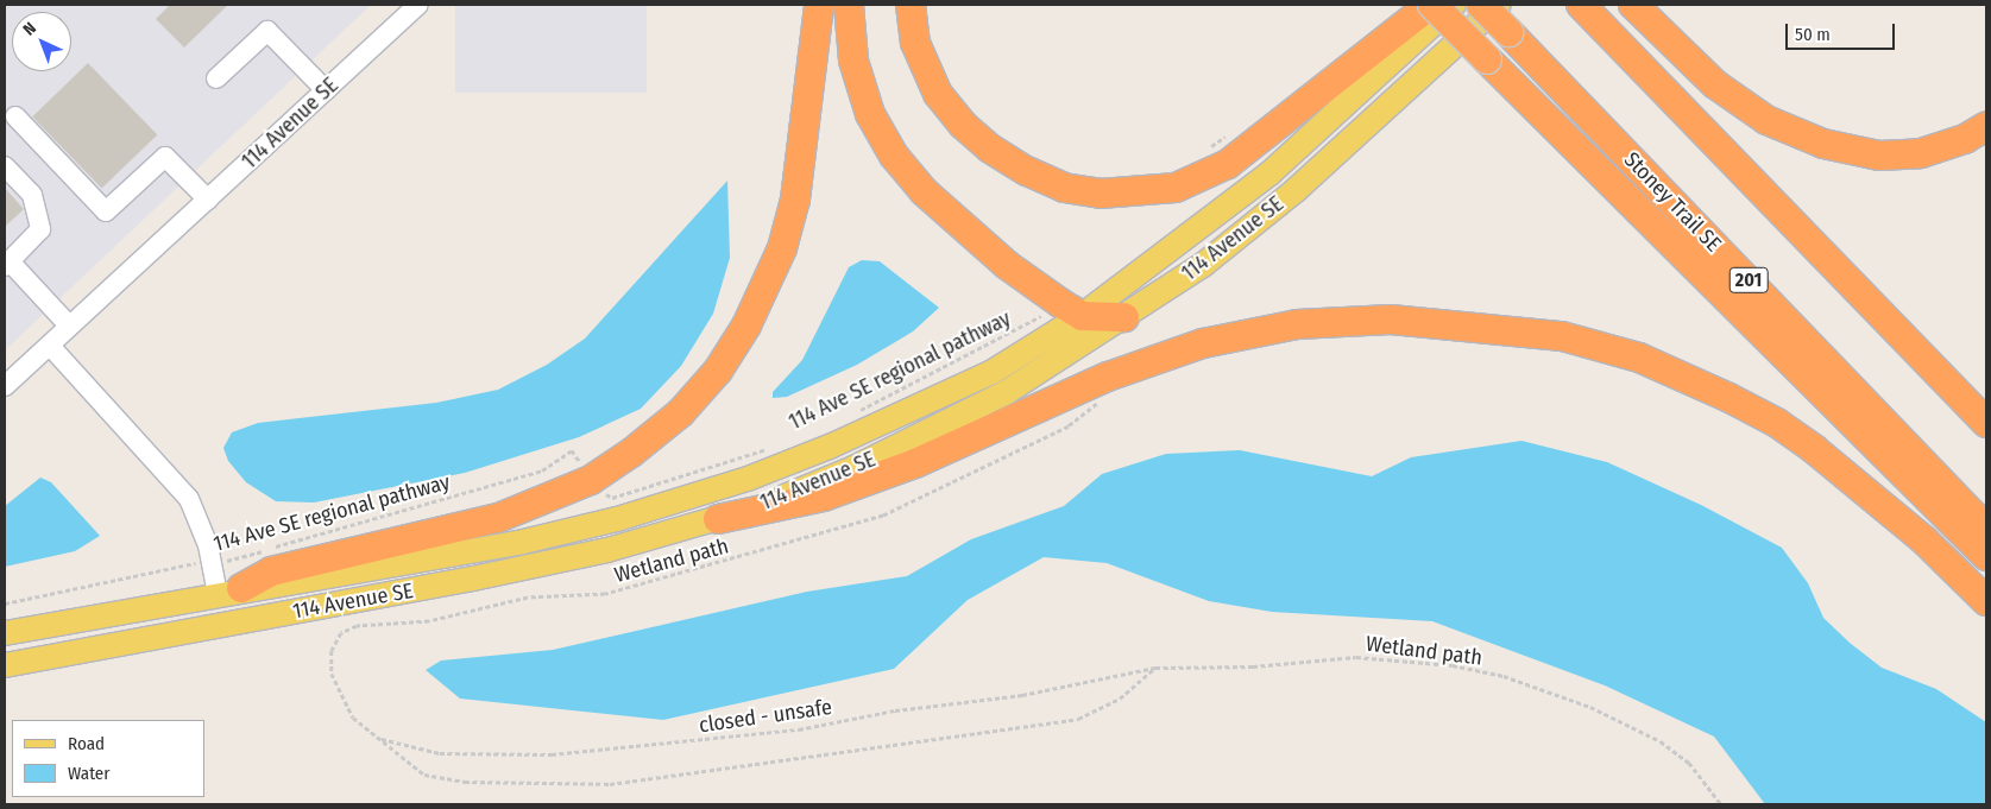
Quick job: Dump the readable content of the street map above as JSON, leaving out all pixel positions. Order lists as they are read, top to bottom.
{
  "streets": {
    "highway": ["Stoney Trail SE", "201"],
    "main road": ["114 Avenue SE"],
    "path": ["114 Ave SE regional pathway", "Wetland path", "closed - unsafe"]
  },
  "crossings": [
    ["Wetland path", "closed - unsafe"]
  ],
  "legend": ["Road", "Water"],
  "scale_bar": "50 m",
  "north": "top left"
}
